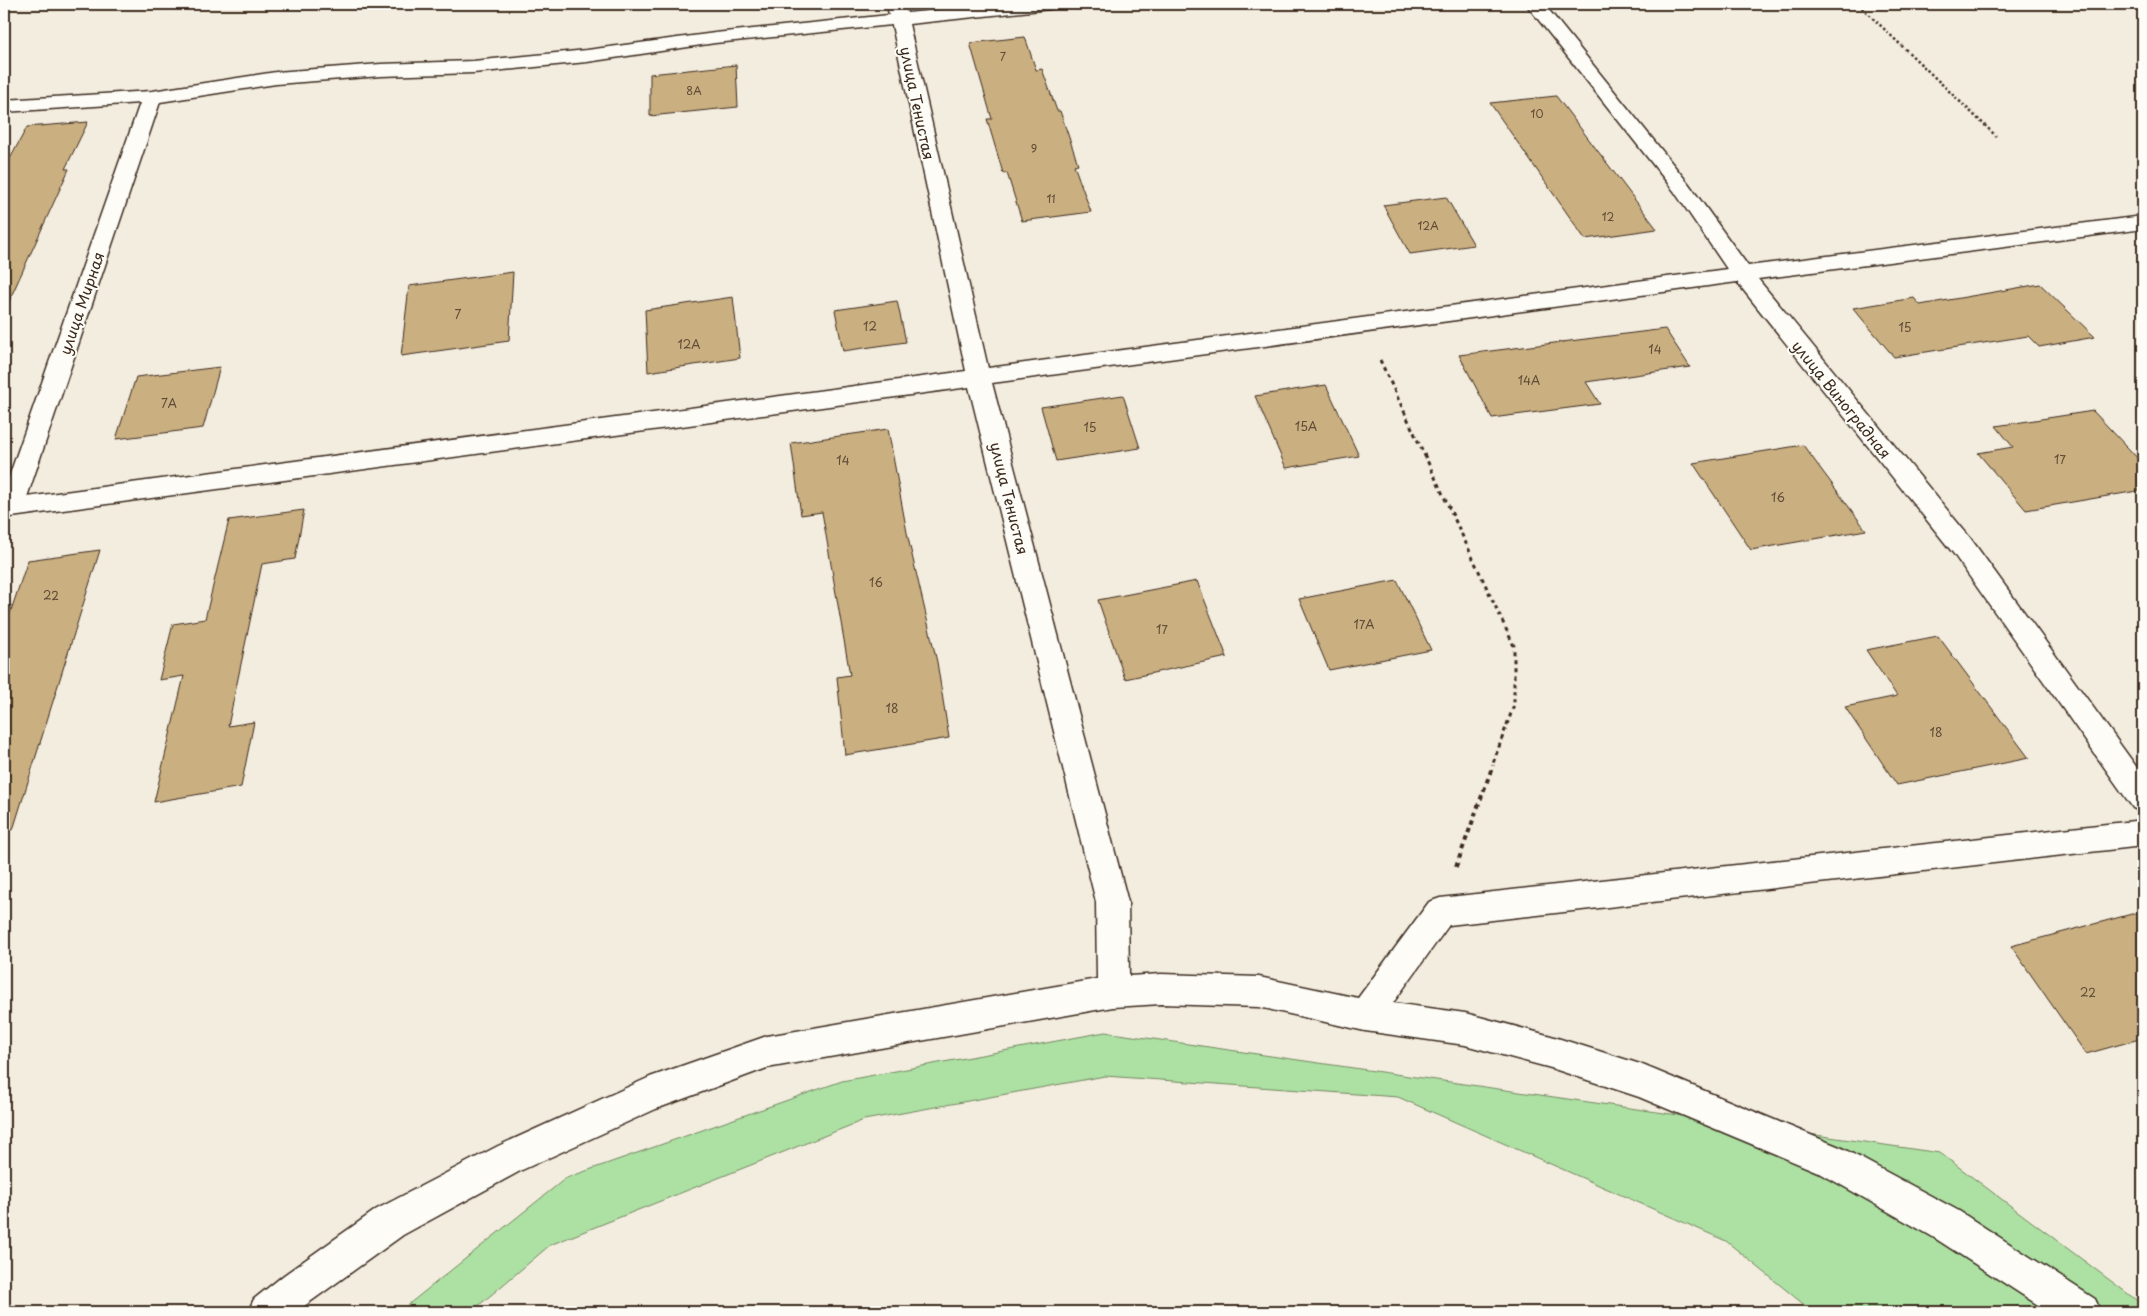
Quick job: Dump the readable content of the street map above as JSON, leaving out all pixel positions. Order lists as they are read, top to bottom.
{
  "streets": {
    "street": ["улица Тенистая", "улица Мирная", "улица Виноградная"]
  },
  "house_numbers": [
    "7",
    "8А",
    "10",
    "9",
    "11",
    "12",
    "12А",
    "7",
    "12",
    "15",
    "12А",
    "14",
    "14А",
    "7А",
    "15А",
    "15",
    "17",
    "14",
    "16",
    "16",
    "22",
    "17А",
    "17",
    "18",
    "18",
    "22"
  ]
}
